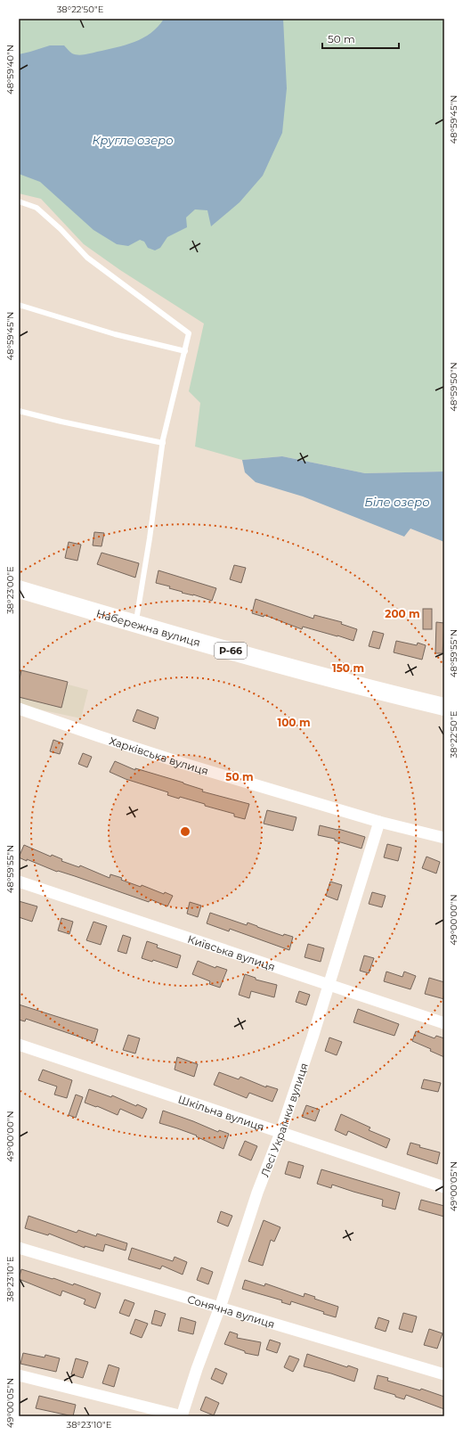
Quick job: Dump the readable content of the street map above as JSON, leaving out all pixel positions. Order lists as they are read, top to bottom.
{
  "streets": {
    "main road": ["Набережна вулиця", "Р-66"],
    "street": [
      "Харківська вулиця",
      "Київська вулиця",
      "Шкільна вулиця",
      "Лесі Українки вулиця",
      "Сонячна вулиця"
    ]
  },
  "crossings": [
    ["Харківська вулиця", "Лесі Українки вулиця"],
    ["Київська вулиця", "Лесі Українки вулиця"],
    ["Шкільна вулиця", "Лесі Українки вулиця"],
    ["Лесі Українки вулиця", "Сонячна вулиця"]
  ],
  "water": ["Кругле озеро", "Біле озеро"],
  "scale_bar": "50 m",
  "coordinates": [
    "38°22'50\"E",
    "48°59'40\"N",
    "48°59'45\"N",
    "48°59'50\"N",
    "38°23'00\"E",
    "48°59'55\"N",
    "49°00'00\"N",
    "49°00'05\"N",
    "38°23'10\"E"
  ],
  "rings": [
    "200 m",
    "150 m",
    "100 m",
    "50 m"
  ]
}
